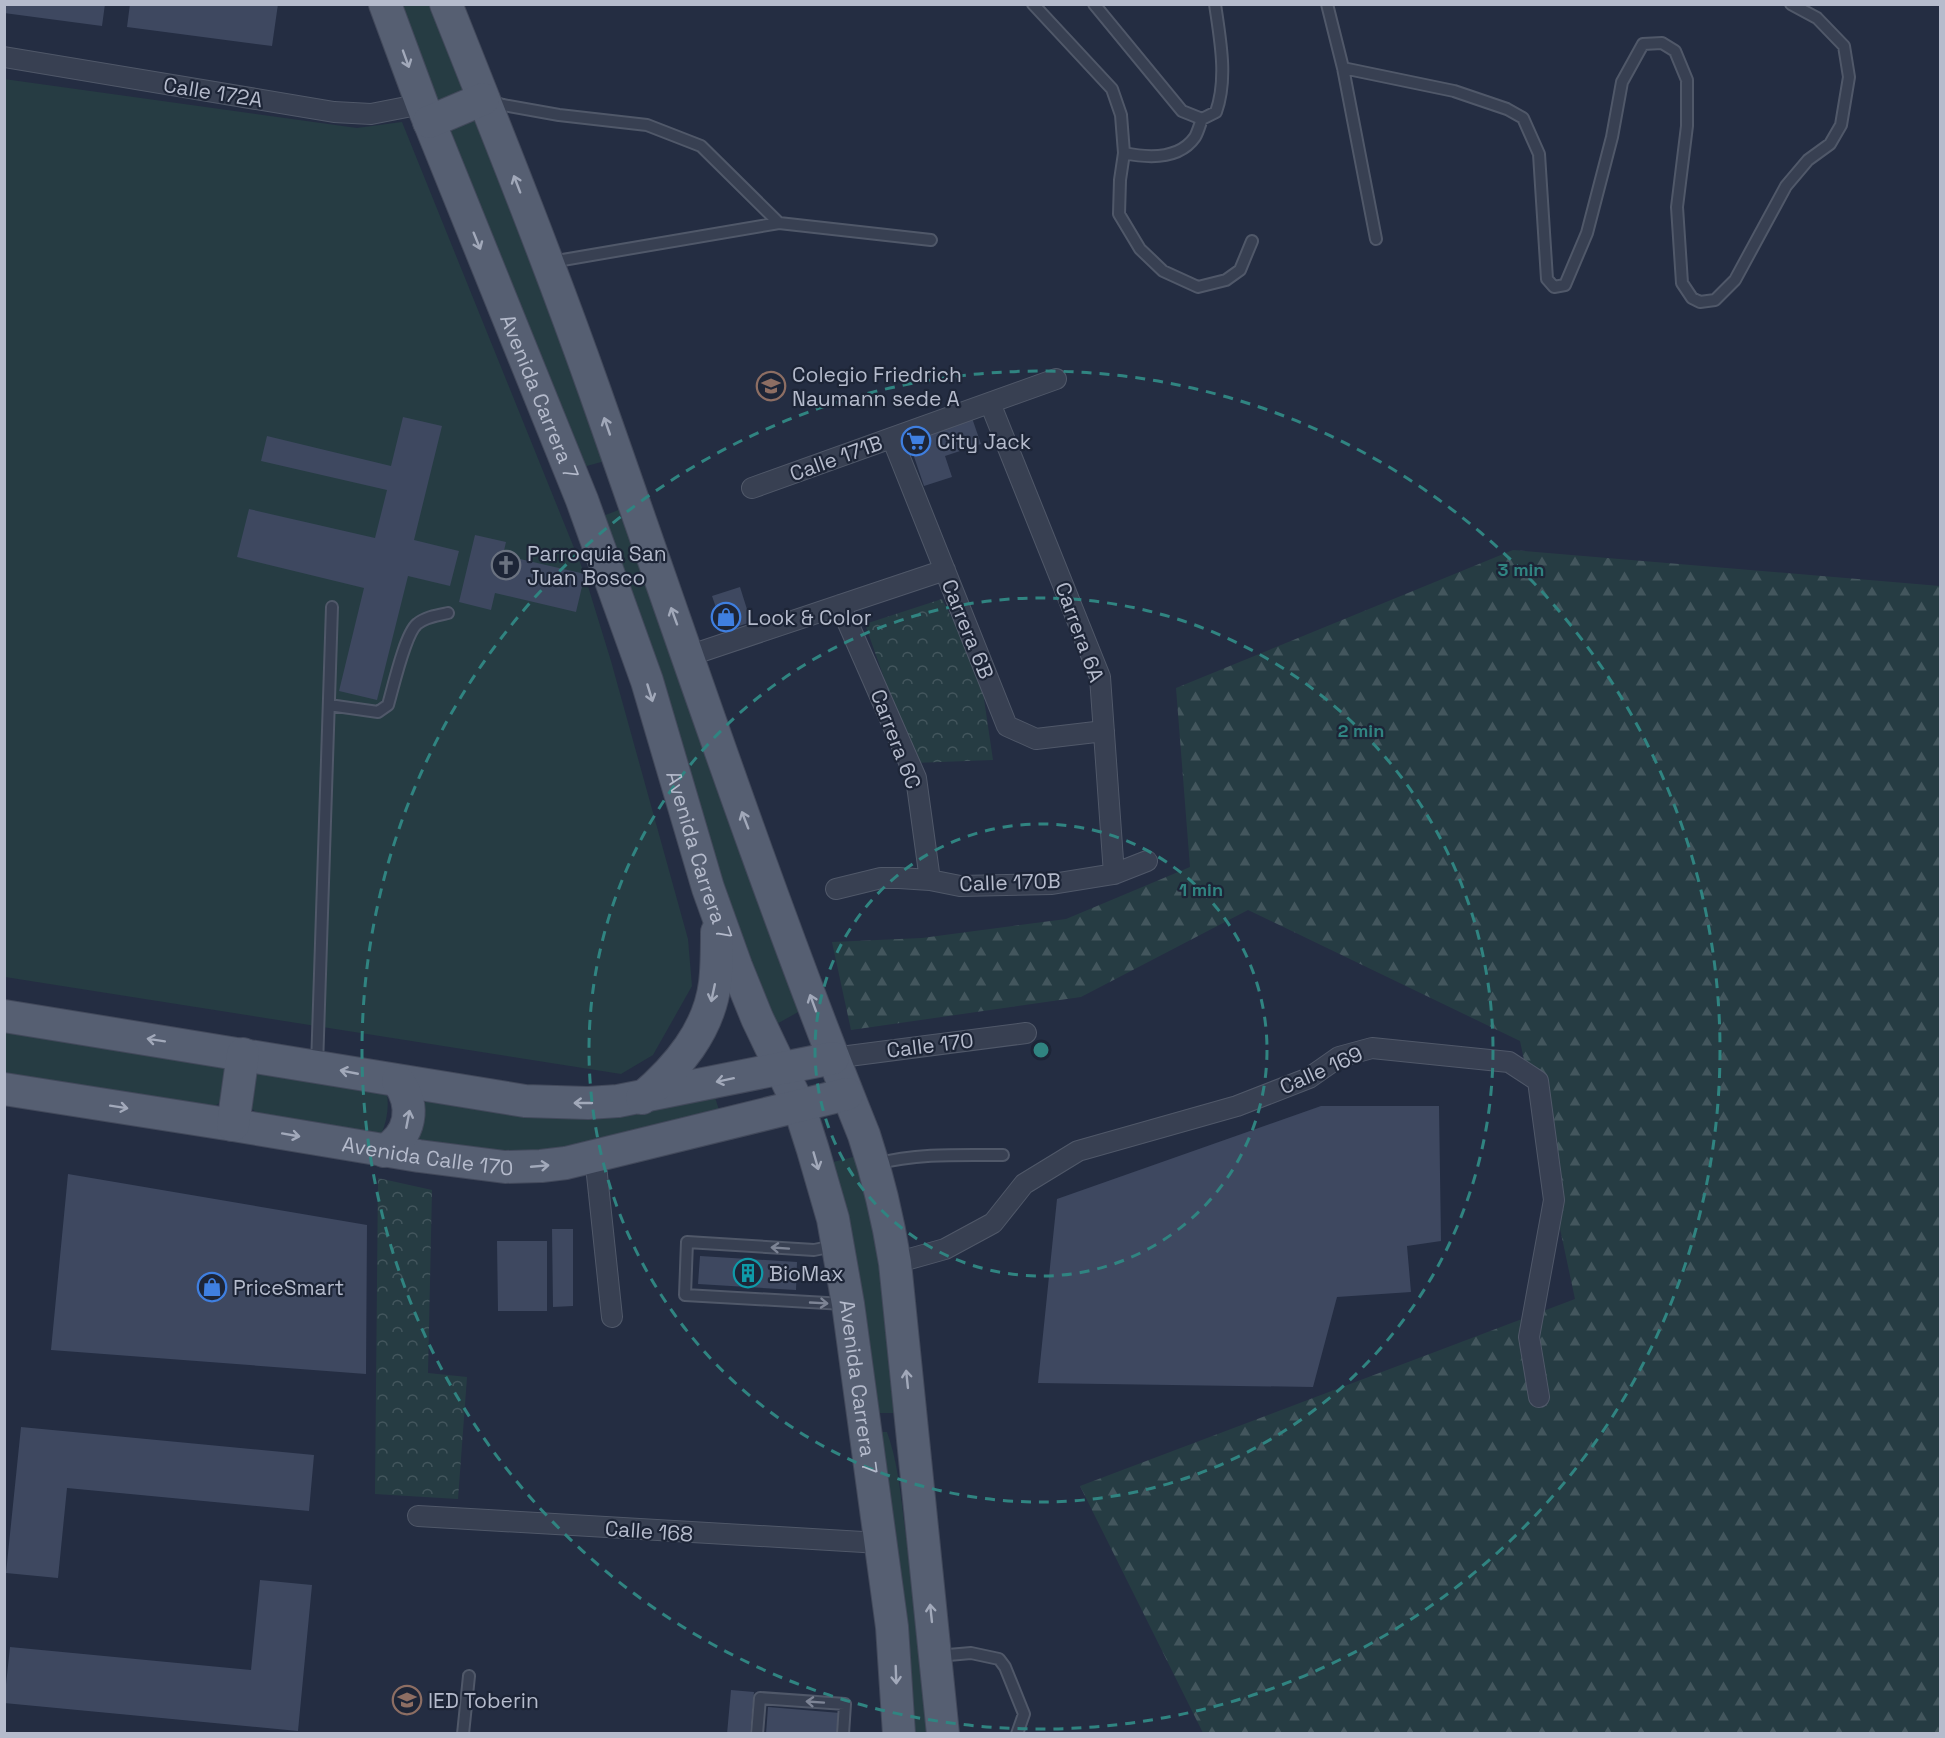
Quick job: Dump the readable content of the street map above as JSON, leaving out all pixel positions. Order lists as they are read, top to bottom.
{
  "streets": {
    "main road": ["Avenida Carrera 7", "Avenida Calle 170"],
    "street": [
      "Calle 172A",
      "Calle 171B",
      "Carrera 6B",
      "Carrera 6A",
      "Carrera 6C",
      "Calle 170B",
      "Calle 170",
      "Calle 169",
      "Calle 168"
    ]
  },
  "crossings": [
    ["Calle 172A", "Avenida Carrera 7"],
    ["Avenida Carrera 7", "Avenida Calle 170"],
    ["Avenida Carrera 7", "Calle 168"],
    ["Calle 171B", "Carrera 6B"],
    ["Calle 171B", "Carrera 6A"],
    ["Carrera 6B", "Carrera 6A"],
    ["Carrera 6A", "Calle 170B"],
    ["Carrera 6C", "Calle 170B"]
  ],
  "places": {
    "school or university": ["Colegio Friedrich Naumann sede A", "IED Toberin"],
    "supermarket": ["City Jack"],
    "church": ["Parroquia San Juan Bosco"],
    "shop": ["Look & Color", "PriceSmart"],
    "building": ["BioMax"]
  },
  "rings": ["3 min", "2 min", "1 min"]
}
